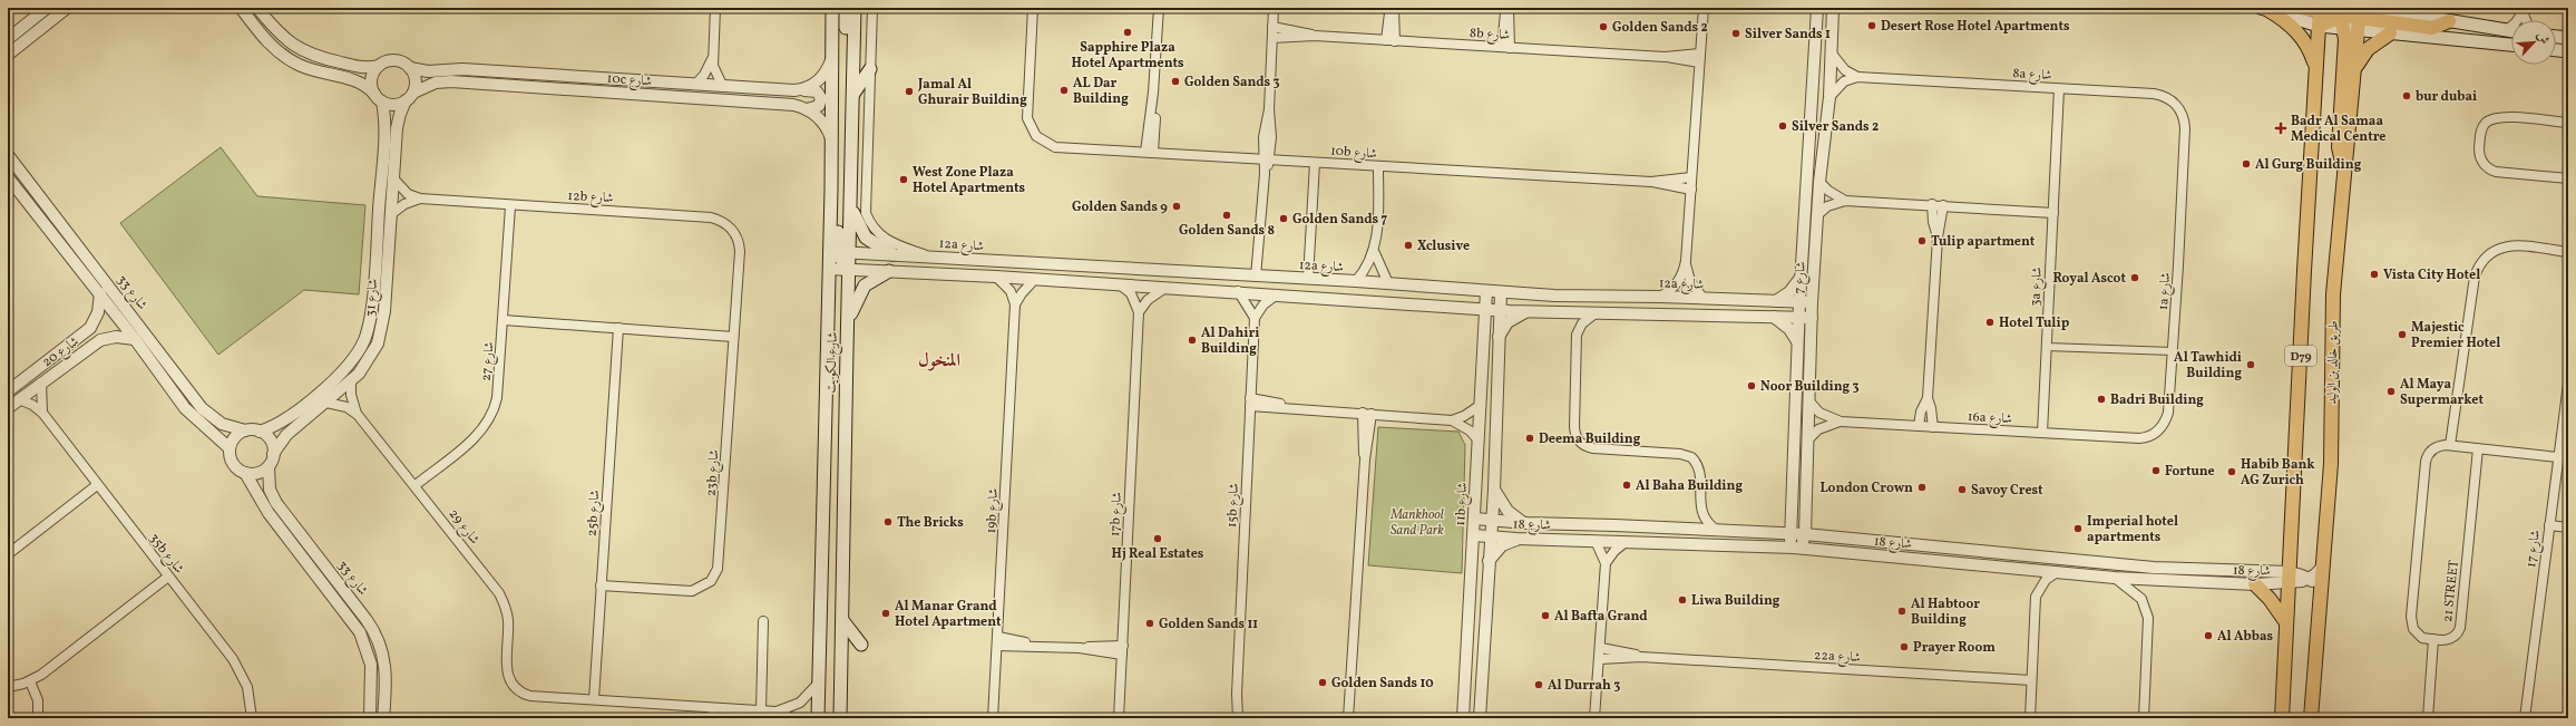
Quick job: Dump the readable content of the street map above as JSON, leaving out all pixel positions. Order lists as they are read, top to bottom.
{
  "streets": {
    "main road": ["D79", "شارع الكويت", "طريق خالد بن الوليد"],
    "street": [
      "8b شارع",
      "8a شارع",
      "10c شارع",
      "10b شارع",
      "12b شارع",
      "12a شارع",
      "شارع 7",
      "3a شارع",
      "1a شارع",
      "شارع 33",
      "شارع 31",
      "شارع 20",
      "شارع 27",
      "16a شارع",
      "23b شارع",
      "11b شارع",
      "15b شارع",
      "19b شارع",
      "25b شارع",
      "17b شارع",
      "شارع 18",
      "شارع 29",
      "شارع 17",
      "35b شارع",
      "21 STREET",
      "22a شارع"
    ]
  },
  "crossings": [
    ["8a شارع", "3a شارع"],
    ["8a شارع", "1a شارع"],
    ["10c شارع", "شارع 31"],
    ["12b شارع", "شارع 31"],
    ["12b شارع", "شارع 27"],
    ["12b شارع", "23b شارع"],
    ["12a شارع", "شارع 7"],
    ["12a شارع", "شارع الكويت"],
    ["12a شارع", "11b شارع"],
    ["شارع 7", "16a شارع"],
    ["شارع 7", "شارع 18"],
    ["3a شارع", "16a شارع"],
    ["1a شارع", "16a شارع"],
    ["شارع 33", "شارع 31"],
    ["شارع 33", "شارع 20"],
    ["شارع 31", "شارع 29"],
    ["شارع 20", "35b شارع"],
    ["D79", "شارع 18"],
    ["شارع 27", "شارع 29"],
    ["23b شارع", "25b شارع"],
    ["11b شارع", "شارع 18"],
    ["25b شارع", "شارع 29"]
  ],
  "districts": ["المنخول"],
  "parks": ["Mankhool Sand Park"],
  "places": {
    "other": [
      "Desert Rose Hotel Apartments",
      "Golden Sands 2",
      "Sapphire Plaza Hotel Apartments",
      "Silver Sands 1",
      "Golden Sands 3",
      "AL Dar Building",
      "Jamal Al Ghurair Building",
      "bur dubai",
      "Silver Sands 2",
      "Al Gurg Building",
      "West Zone Plaza Hotel Apartments",
      "Golden Sands 9",
      "Golden Sands 8",
      "Golden Sands 7",
      "Tulip apartment",
      "Xclusive",
      "Vista City Hotel",
      "Royal Ascot",
      "Hotel Tulip",
      "Majestic Premier Hotel",
      "Al Dahiri Building",
      "Al Tawhidi Building",
      "Noor Building 3",
      "Al Maya Supermarket",
      "Badri Building",
      "Deema Building",
      "Fortune",
      "Habib Bank AG Zurich",
      "Al Baha Building",
      "London Crown",
      "Savoy Crest",
      "The Bricks",
      "Imperial hotel apartments",
      "Hj Real Estates",
      "Liwa Building",
      "Al Habtoor Building",
      "Al Manar Grand Hotel Apartment",
      "Al Bafta Grand",
      "Golden Sands 11",
      "Al Abbas",
      "Prayer Room",
      "Golden Sands 10",
      "Al Durrah 3"
    ],
    "health": ["Badr Al Samaa Medical Centre"]
  },
  "north": "top right"
}
